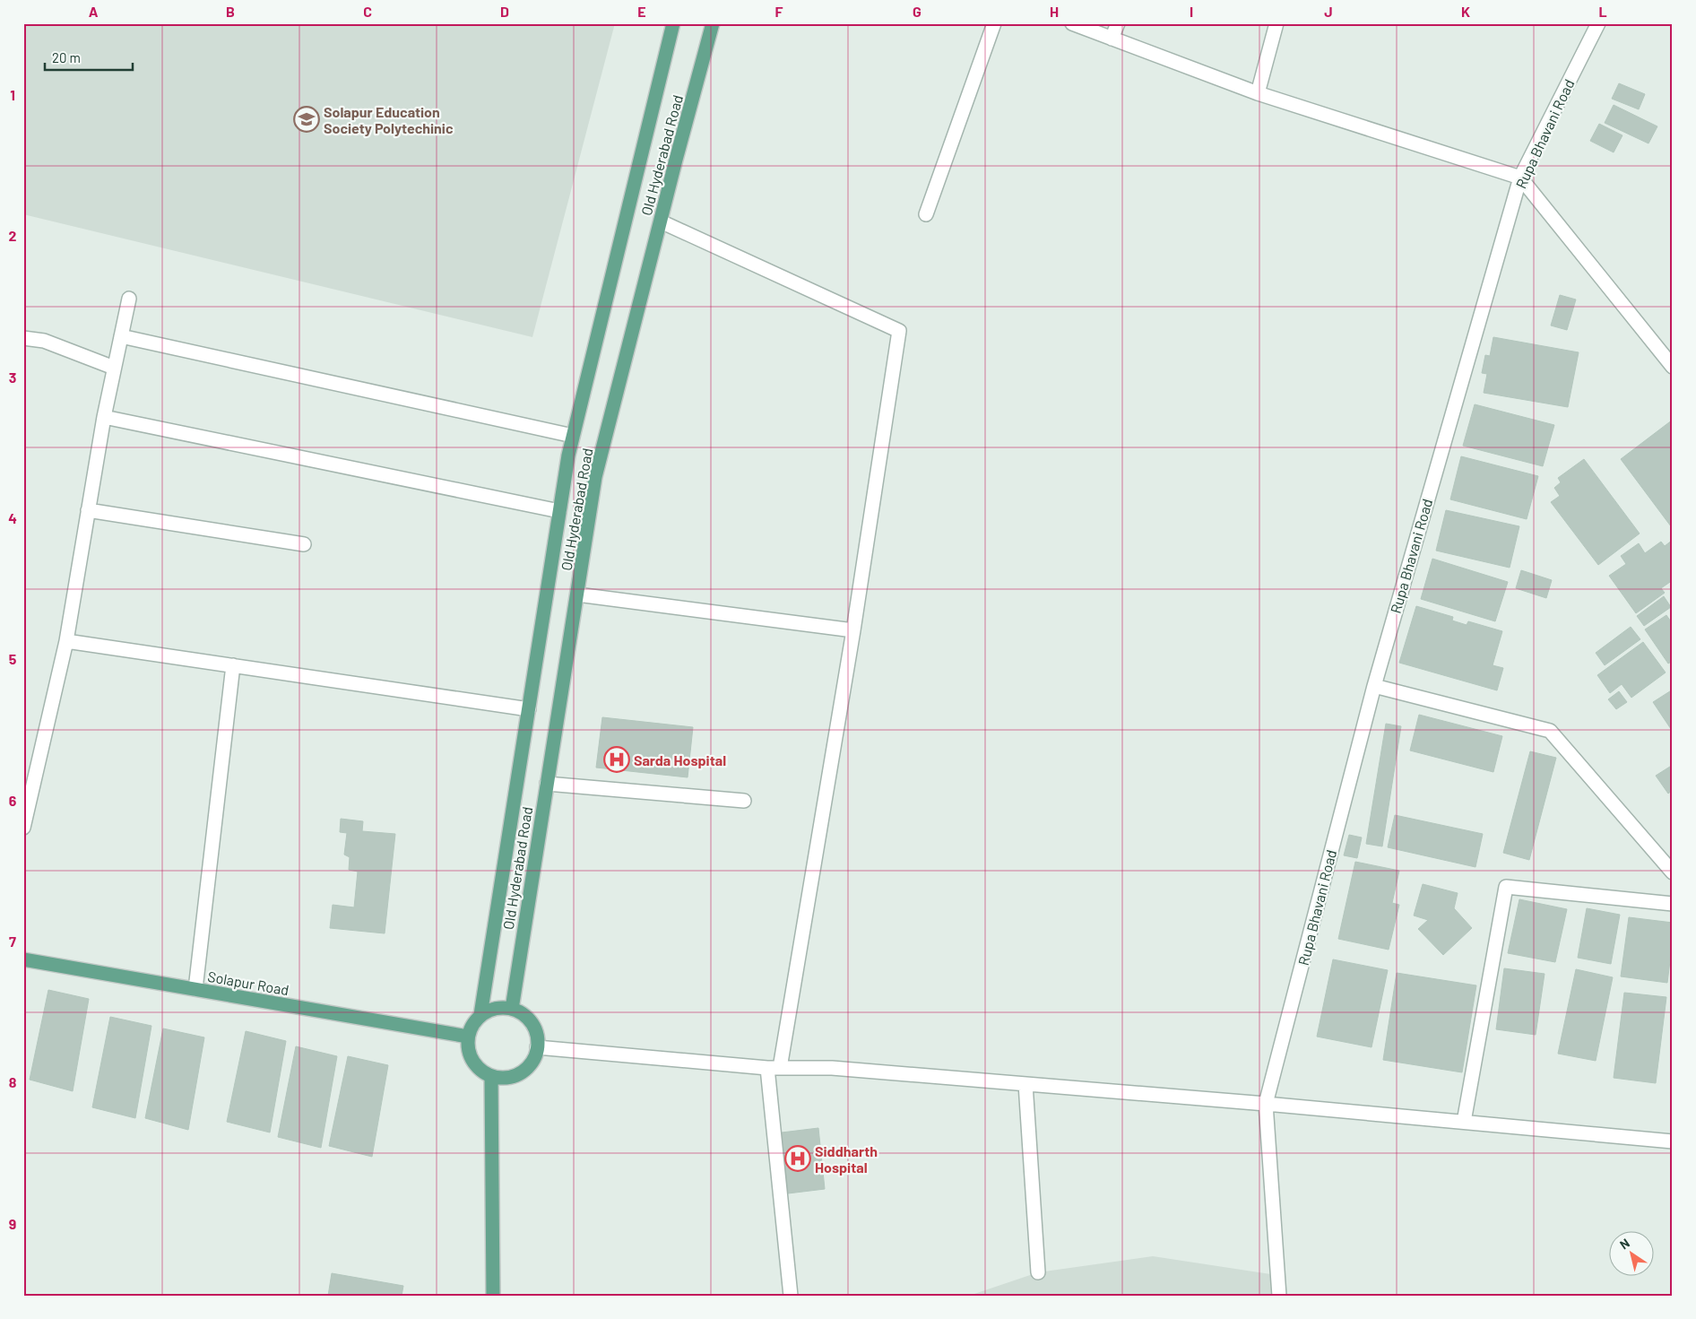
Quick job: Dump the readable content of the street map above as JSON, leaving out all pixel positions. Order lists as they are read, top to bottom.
{
  "streets": {
    "main road": ["Old Hyderabad Road", "Solapur Road"],
    "street": ["Rupa Bhavani Road"]
  },
  "crossings": [
    ["Old Hyderabad Road", "Solapur Road"]
  ],
  "places": {
    "school or university": ["Solapur Education Society Polytechinic"],
    "hospital": ["Sarda Hospital", "Siddharth Hospital"]
  },
  "scale_bar": "20 m",
  "north": "top left",
  "grid": {
    "columns": [
      "A",
      "B",
      "C",
      "D",
      "E",
      "F",
      "G",
      "H",
      "I",
      "J",
      "K",
      "L"
    ],
    "rows": [
      "1",
      "2",
      "3",
      "4",
      "5",
      "6",
      "7",
      "8",
      "9"
    ]
  }
}
